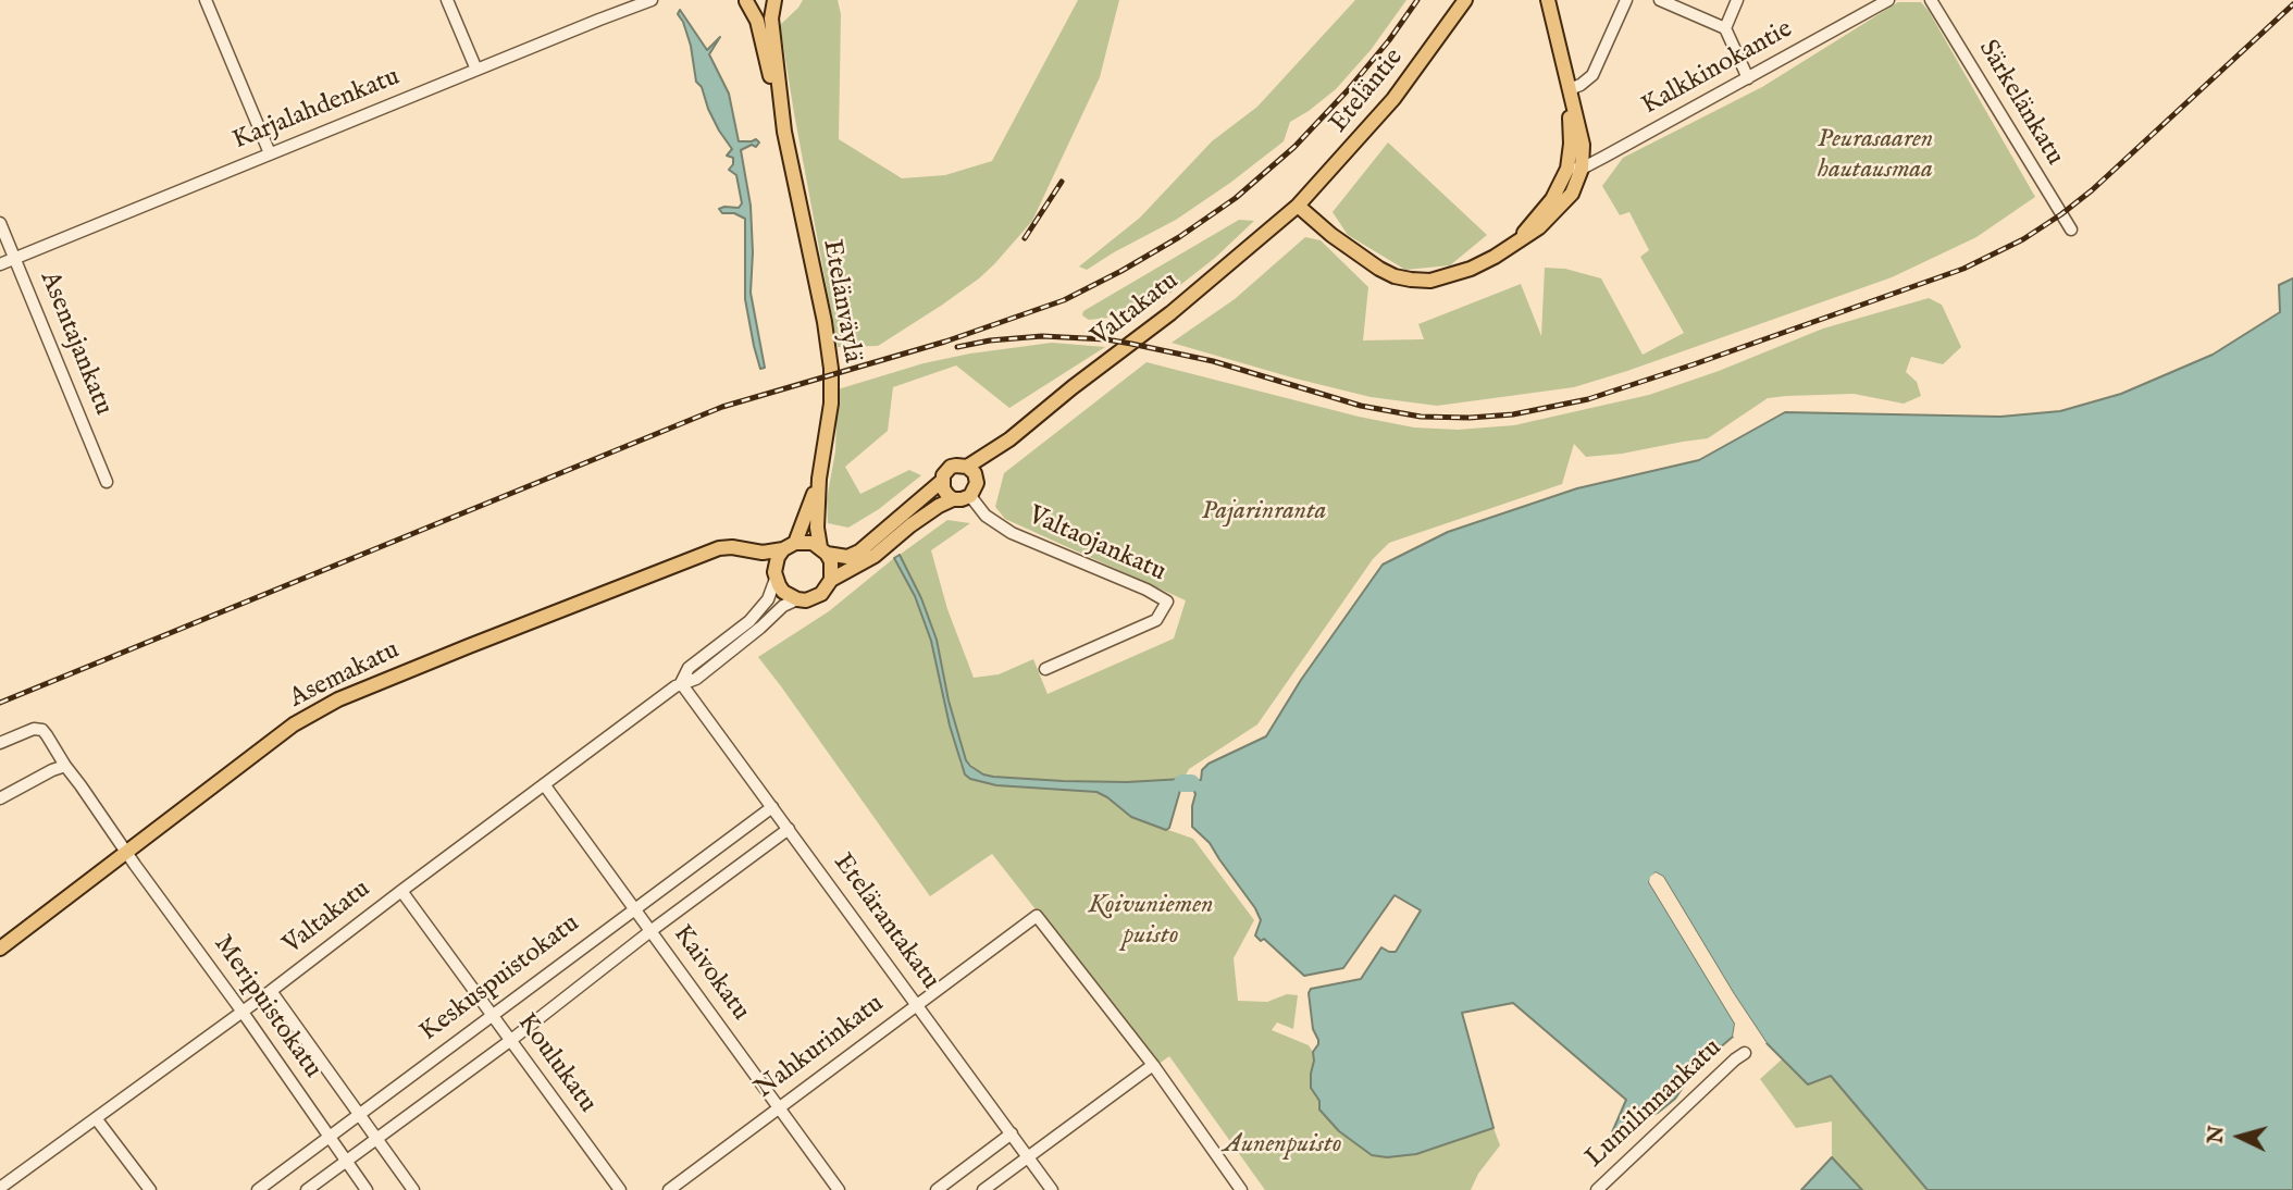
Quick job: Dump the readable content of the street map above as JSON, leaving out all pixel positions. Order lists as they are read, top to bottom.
{
  "streets": {
    "main road": [
      "Eteläntie",
      "Etelänväylä",
      "Valtakatu",
      "Asemakatu"
    ],
    "street": [
      "Kalkkinokantie",
      "Särkelänkatu",
      "Karjalahdenkatu",
      "Asentajankatu",
      "Valtaojankatu",
      "Etelärantakatu",
      "Kaivokatu",
      "Keskuspuistokatu",
      "Meripuistokatu",
      "Nahkurinkatu",
      "Koulukatu",
      "Lumilinnankatu"
    ]
  },
  "crossings": [
    ["Eteläntie", "Valtakatu"],
    ["Karjalahdenkatu", "Asentajankatu"],
    ["Etelänväylä", "Valtakatu"],
    ["Etelänväylä", "Asemakatu"],
    ["Valtakatu", "Valtaojankatu"],
    ["Valtakatu", "Asemakatu"],
    ["Valtakatu", "Etelärantakatu"],
    ["Valtakatu", "Kaivokatu"],
    ["Valtakatu", "Meripuistokatu"],
    ["Valtakatu", "Koulukatu"],
    ["Asemakatu", "Meripuistokatu"],
    ["Etelärantakatu", "Keskuspuistokatu"],
    ["Etelärantakatu", "Nahkurinkatu"],
    ["Kaivokatu", "Keskuspuistokatu"],
    ["Kaivokatu", "Nahkurinkatu"],
    ["Keskuspuistokatu", "Meripuistokatu"],
    ["Keskuspuistokatu", "Koulukatu"]
  ],
  "parks": [
    "Peurasaaren hautausmaa",
    "Pajarinranta",
    "Koivuniemen puisto",
    "Aunenpuisto"
  ],
  "north": "left"
}
